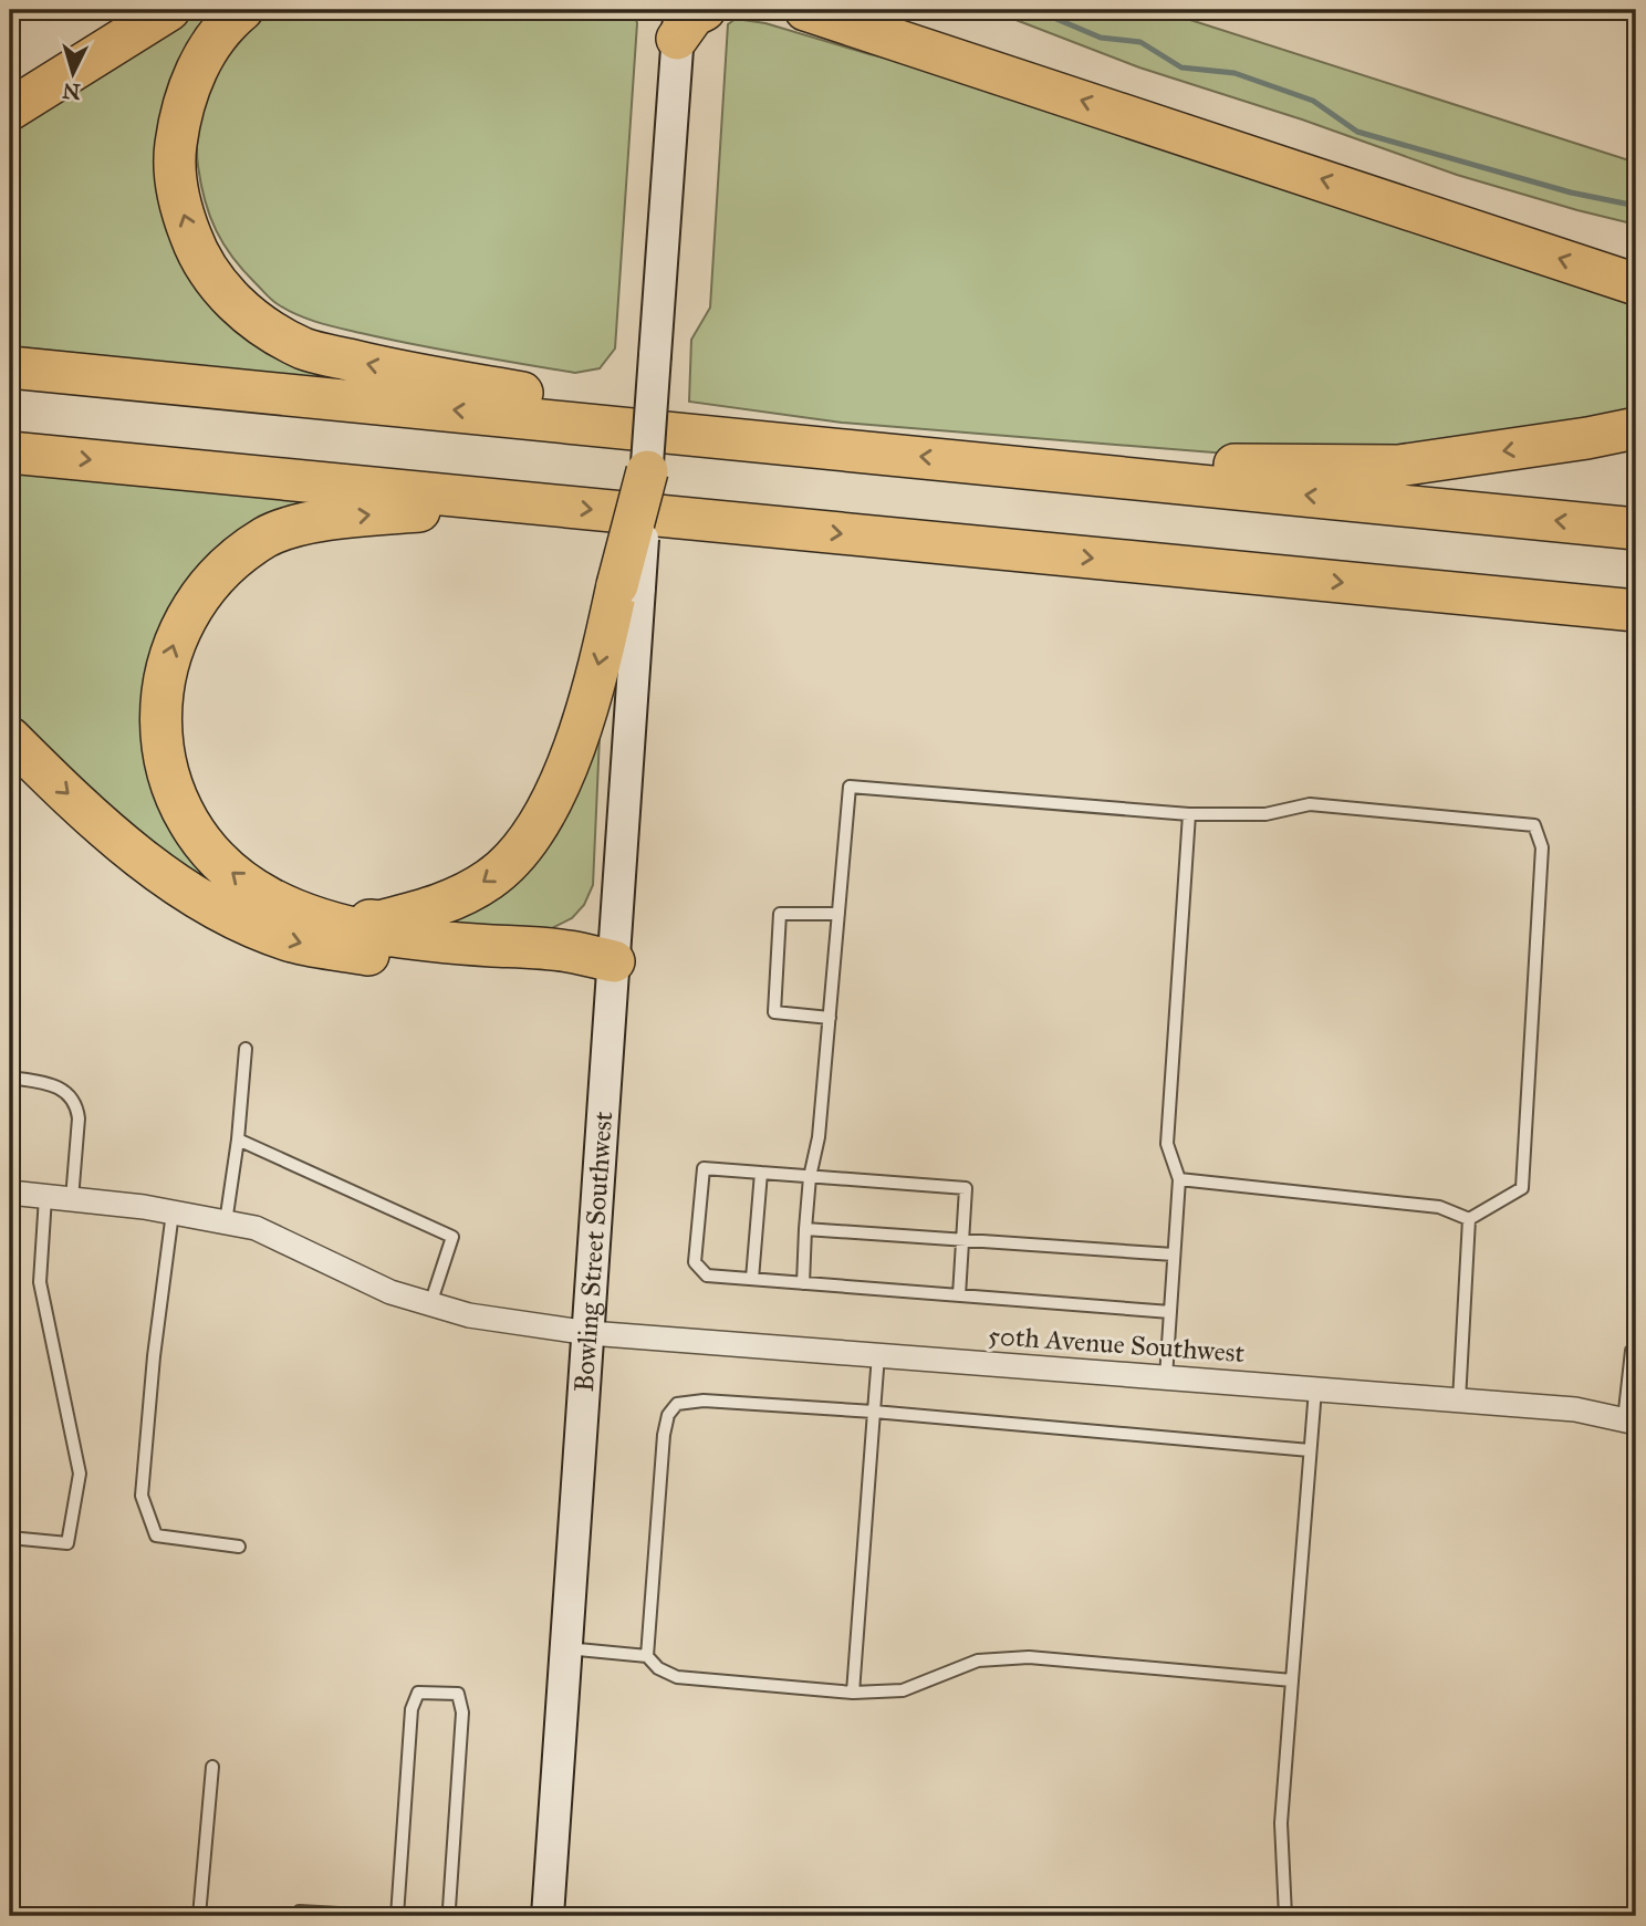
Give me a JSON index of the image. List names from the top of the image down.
{
  "streets": {
    "main road": ["Bowling Street Southwest"],
    "street": ["50th Avenue Southwest"]
  },
  "crossings": [
    ["Bowling Street Southwest", "50th Avenue Southwest"]
  ],
  "north": "bottom"
}
